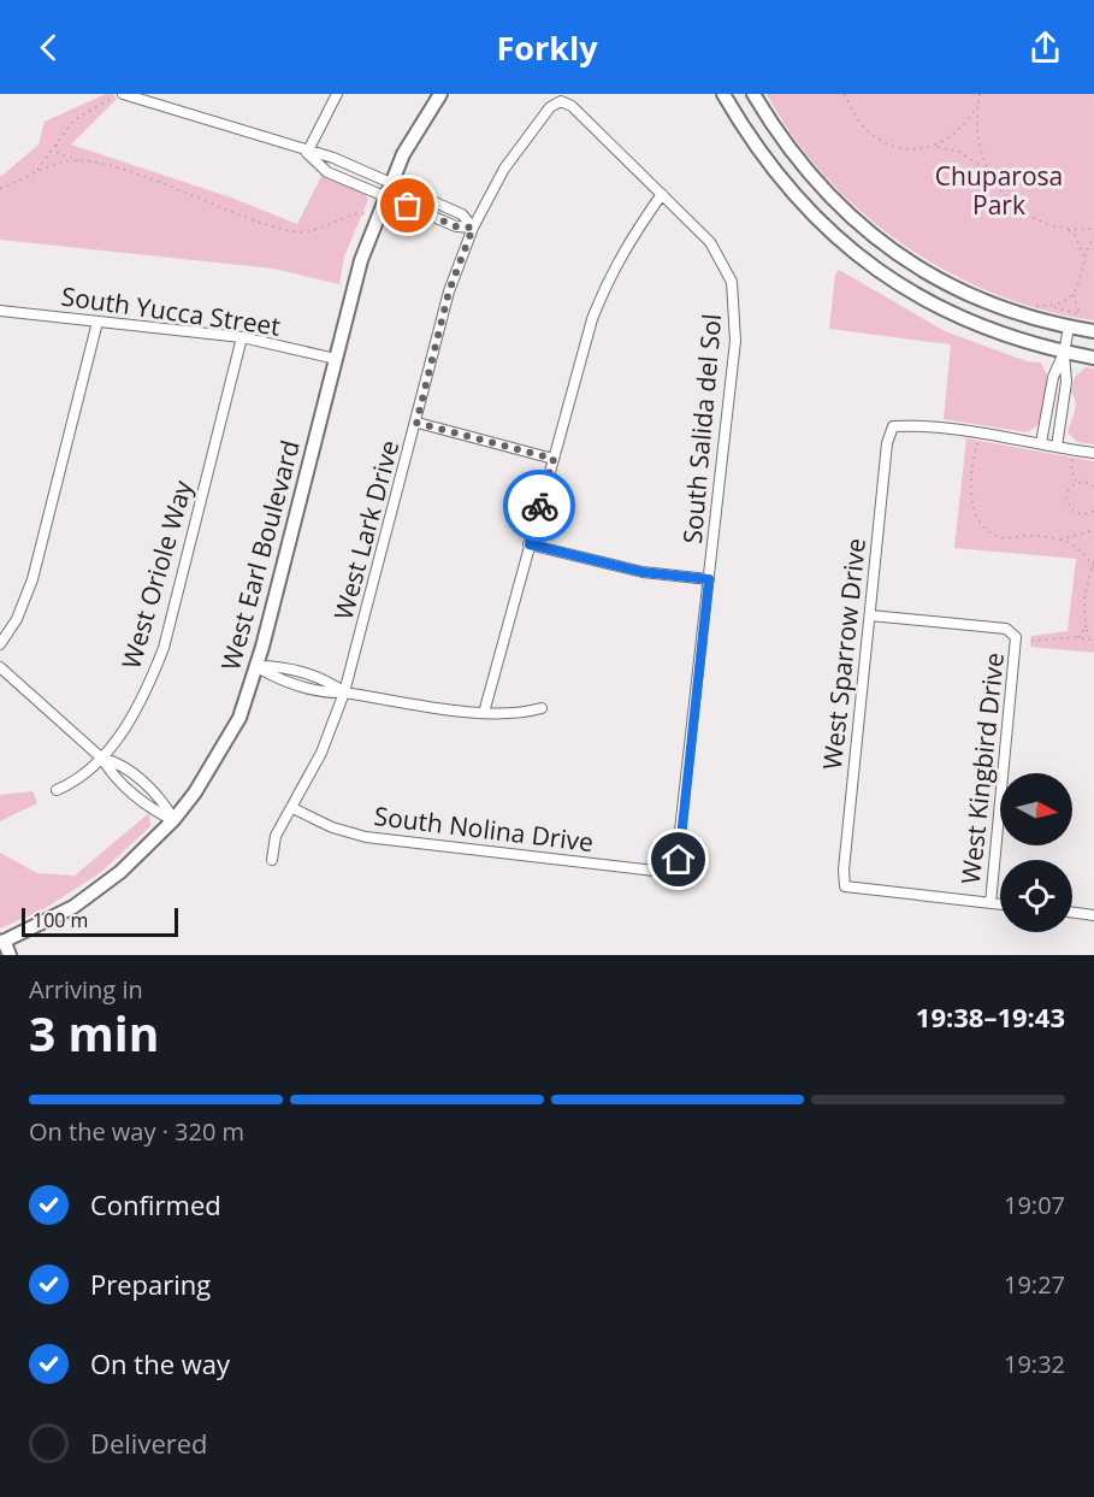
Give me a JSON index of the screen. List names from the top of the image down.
{
  "streets": {
    "street": [
      "South Yucca Street",
      "South Salida del Sol",
      "West Lark Drive",
      "West Earl Boulevard",
      "West Oriole Way",
      "West Sparrow Drive",
      "West Kingbird Drive",
      "South Nolina Drive"
    ]
  },
  "crossings": [
    ["South Yucca Street", "West Earl Boulevard"],
    ["South Yucca Street", "West Oriole Way"],
    ["South Salida del Sol", "West Lark Drive"],
    ["South Salida del Sol", "South Nolina Drive"],
    ["West Lark Drive", "South Nolina Drive"],
    ["West Sparrow Drive", "West Kingbird Drive"]
  ],
  "parks": ["Chuparosa Park"],
  "scale_bar": "100 m",
  "north": "right",
  "page": {
    "header": "Forkly",
    "scale": "100 m",
    "heading": ["3 min", "Arriving in", "19:38–19:43"],
    "bar": "On the way · 320 m",
    "list": [
      ["Confirmed", "19:07"],
      ["Preparing", "19:27"],
      ["On the way", "19:32"],
      "Delivered"
    ]
  }
}
